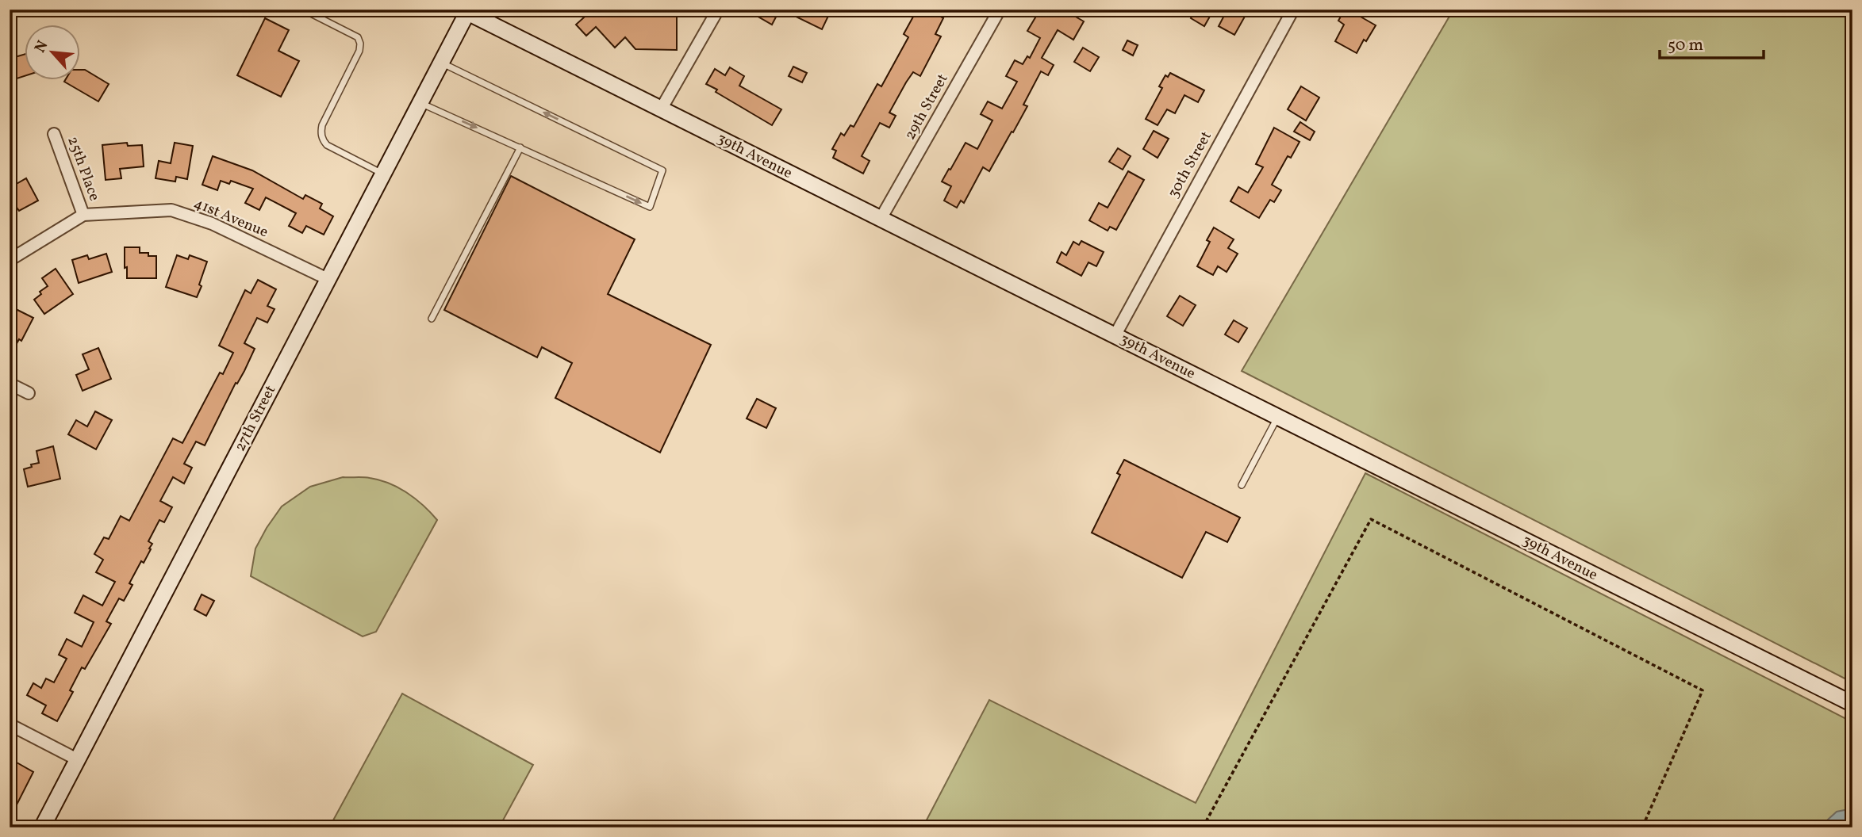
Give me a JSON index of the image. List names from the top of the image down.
{
  "streets": {
    "street": [
      "29th Street",
      "39th Avenue",
      "30th Street",
      "25th Place",
      "41st Avenue",
      "27th Street"
    ]
  },
  "crossings": [
    ["29th Street", "39th Avenue"],
    ["39th Avenue", "30th Street"],
    ["39th Avenue", "27th Street"],
    ["25th Place", "41st Avenue"],
    ["41st Avenue", "27th Street"]
  ],
  "scale_bar": "50 m",
  "north": "top left"
}
